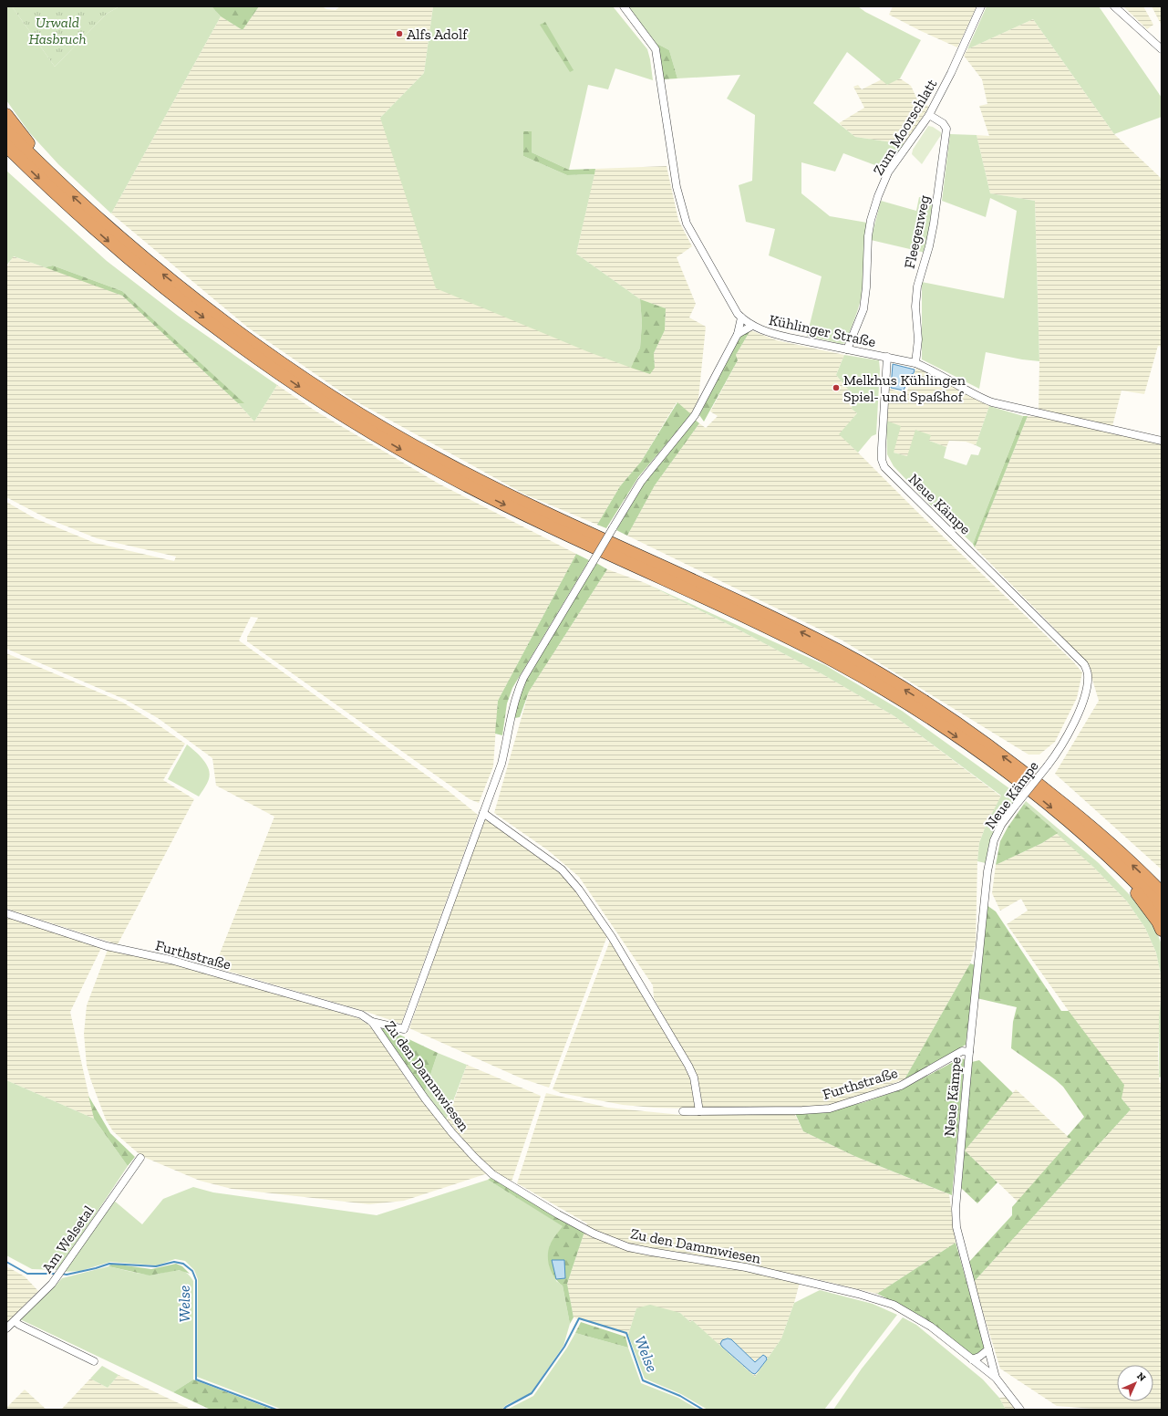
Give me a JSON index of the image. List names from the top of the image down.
{
  "streets": {
    "street": [
      "Zum Moorschlatt",
      "Fleegenweg",
      "Kühlinger Straße",
      "Neue Kämpe",
      "Furthstraße",
      "Zu den Dammwiesen",
      "Am Welsetal"
    ]
  },
  "crossings": [
    ["Zum Moorschlatt", "Fleegenweg"],
    ["Zum Moorschlatt", "Kühlinger Straße"],
    ["Fleegenweg", "Kühlinger Straße"],
    ["Kühlinger Straße", "Neue Kämpe"],
    ["Neue Kämpe", "Furthstraße"],
    ["Neue Kämpe", "Zu den Dammwiesen"],
    ["Furthstraße", "Zu den Dammwiesen"]
  ],
  "water": ["Welse"],
  "parks": ["Urwald Hasbruch"],
  "places": ["Alfs Adolf", "Melkhus Kühlingen Spiel- und Spaßhof"],
  "north": "top right"
}
